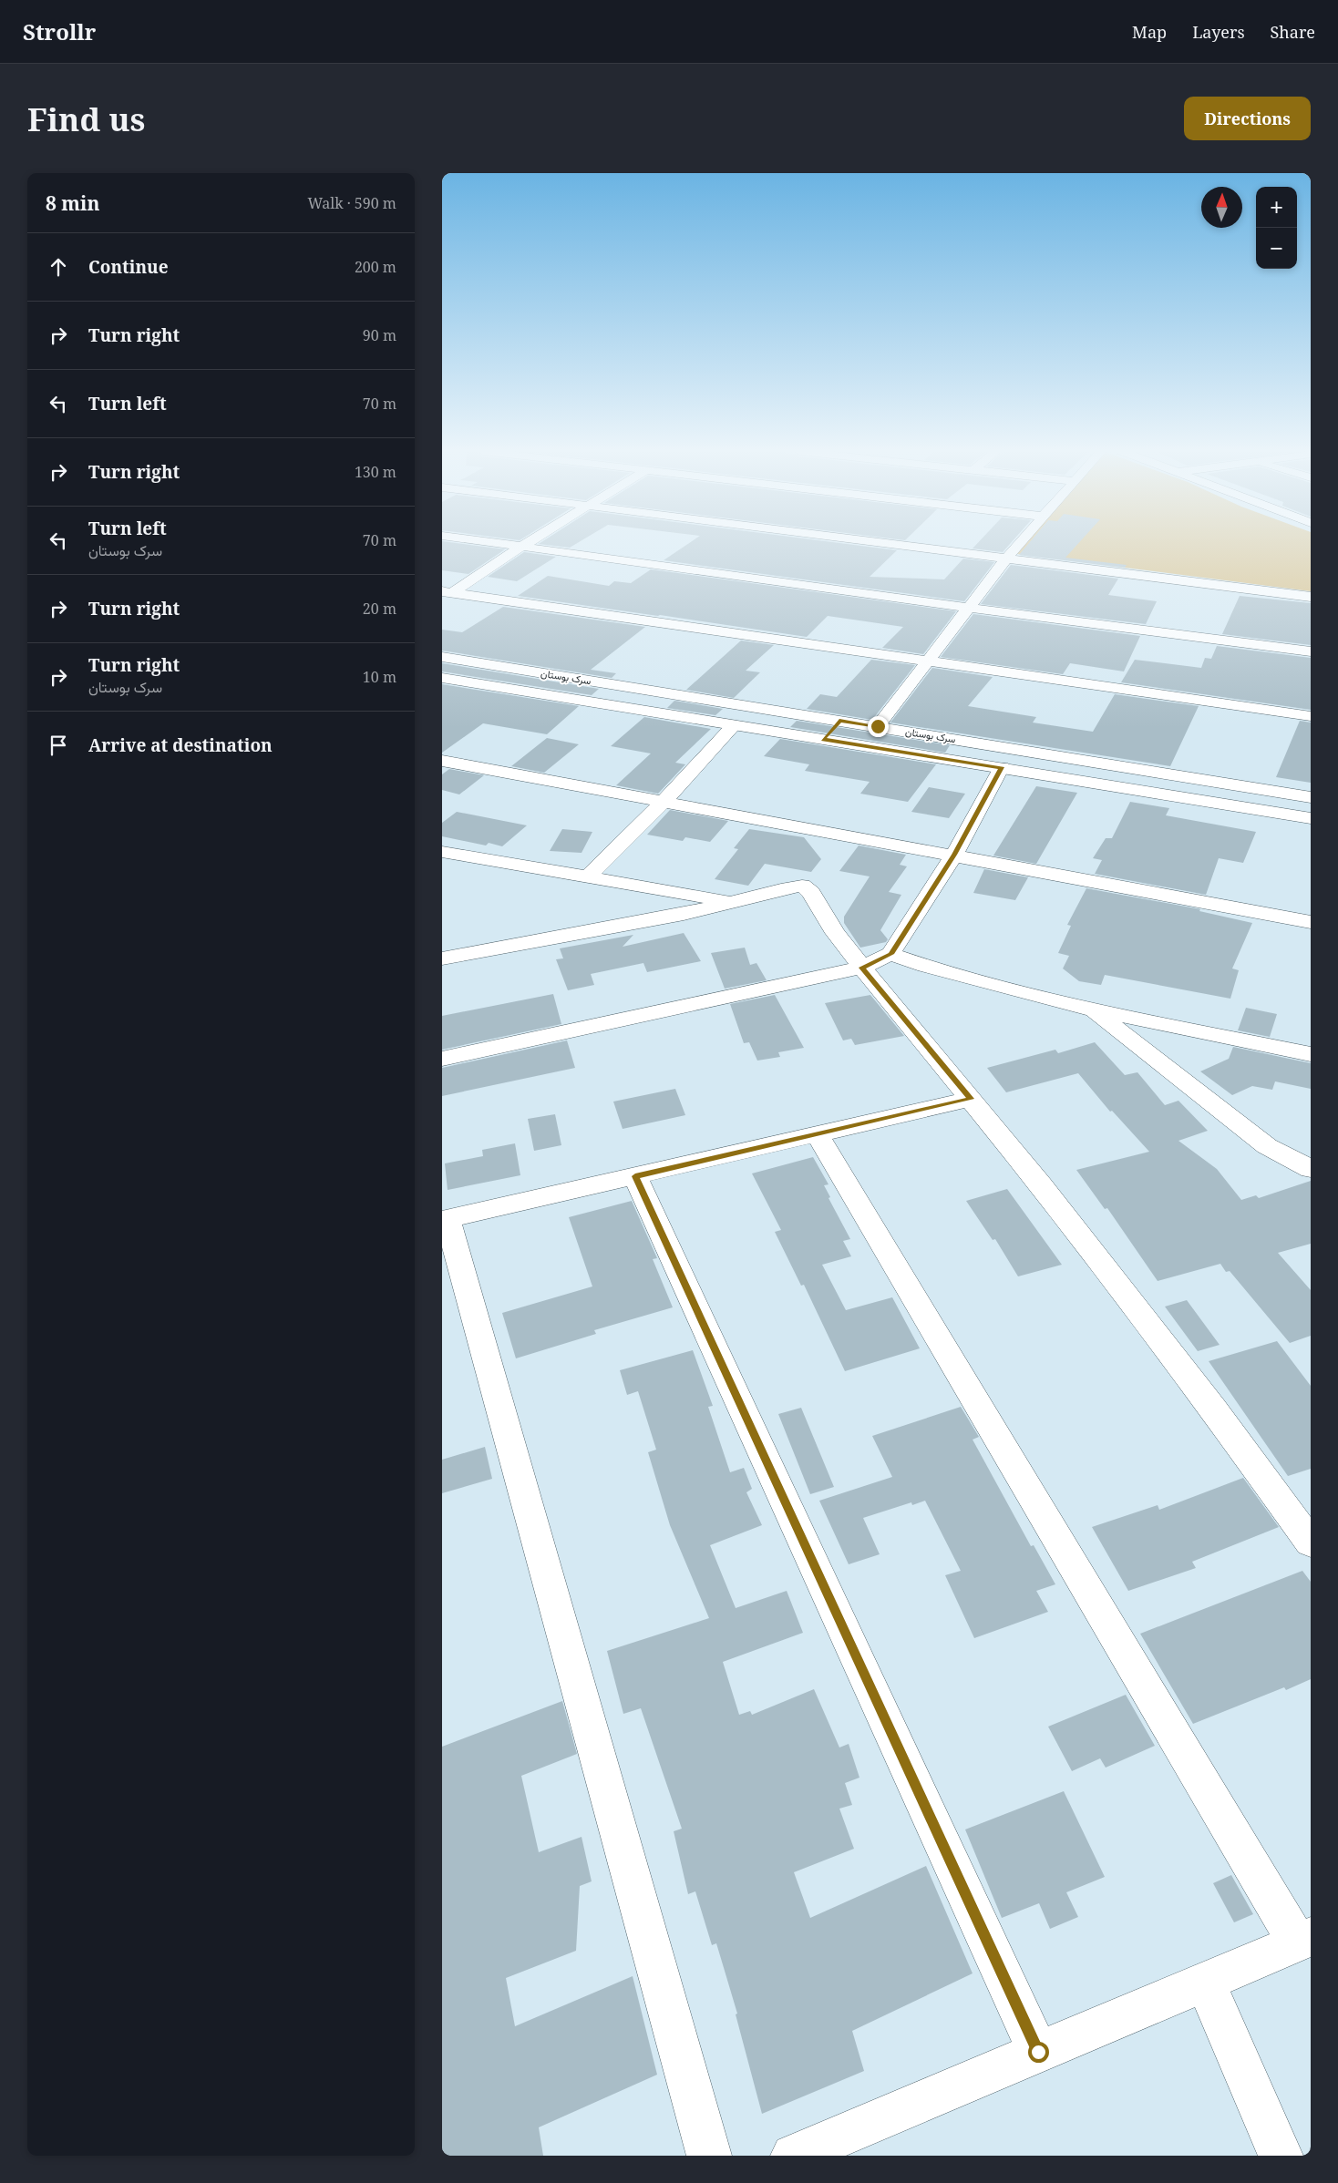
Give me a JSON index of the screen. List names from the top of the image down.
{
  "streets": {
    "street": ["سرک بوستان"]
  },
  "north": "top",
  "page": {
    "header": "Strollr",
    "nav": ["Map", "Layers", "Share"],
    "buttons": "Directions",
    "title": "Find us",
    "heading": ["8 min", "Walk · 590 m"],
    "map_buttons": ["+", "−"],
    "list": [
      ["Continue", "200 m"],
      ["Turn right", "90 m"],
      ["Turn left", "70 m"],
      ["Turn right", "130 m"],
      ["Turn left", "سرک بوستان", "70 m"],
      ["Turn right", "20 m"],
      ["Turn right", "سرک بوستان", "10 m"],
      "Arrive at destination"
    ]
  }
}
